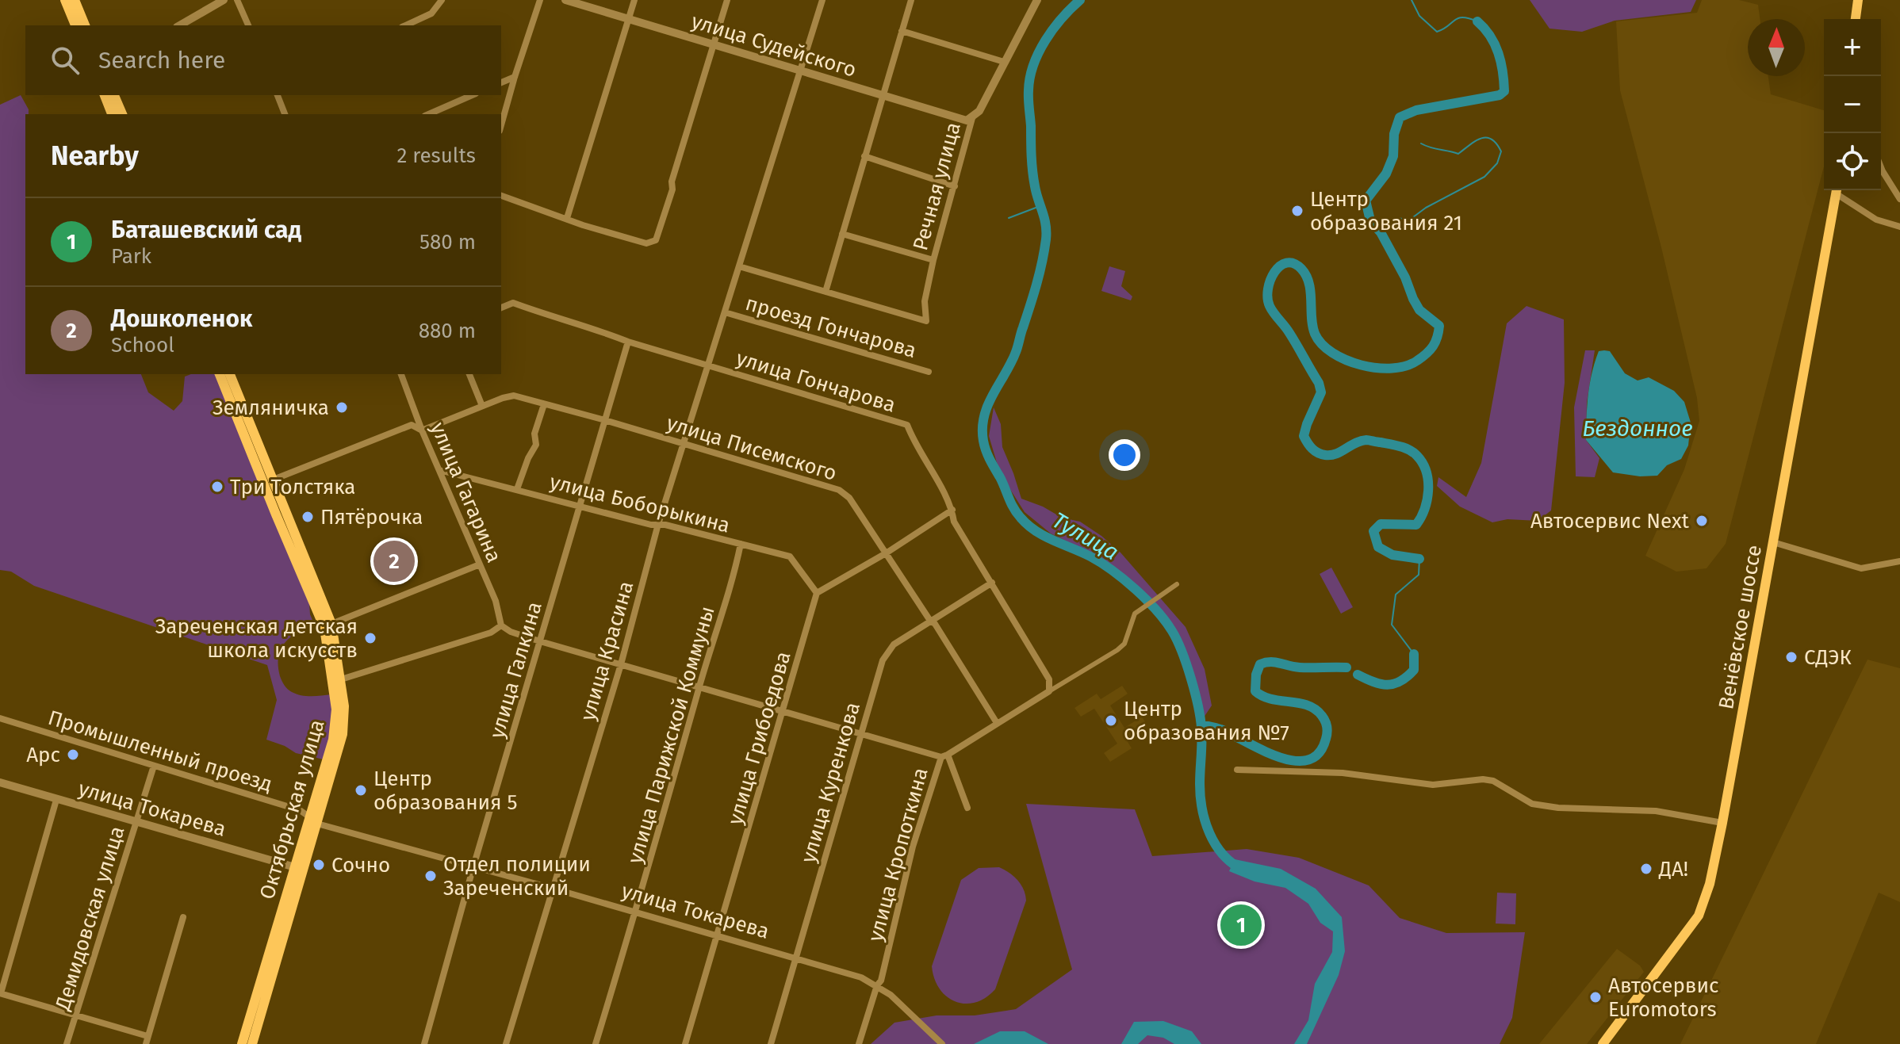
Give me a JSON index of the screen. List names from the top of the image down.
{
  "streets": {
    "main road": ["Венёвское шоссе", "Октябрьская улица"],
    "street": [
      "улица Судейского",
      "Речная улица",
      "проезд Гончарова",
      "улица Гончарова",
      "улица Писемского",
      "улица Гагарина",
      "улица Боборыкина",
      "улица Красина",
      "улица Галкина",
      "улица Парижской Коммуны",
      "улица Грибоедова",
      "Промышленный проезд",
      "улица Куренкова",
      "улица Токарева",
      "улица Кропоткина",
      "Демидовская улица"
    ]
  },
  "crossings": [
    ["улица Судейского", "Речная улица"],
    ["улица Судейского", "улица Красина"],
    ["проезд Гончарова", "улица Красина"],
    ["улица Гончарова", "улица Красина"],
    ["улица Гончарова", "улица Галкина"],
    ["улица Гончарова", "улица Куренкова"],
    ["улица Гончарова", "улица Кропоткина"],
    ["улица Писемского", "улица Гагарина"],
    ["улица Писемского", "улица Красина"],
    ["улица Писемского", "улица Галкина"],
    ["улица Писемского", "улица Куренкова"],
    ["улица Писемского", "Октябрьская улица"],
    ["улица Писемского", "улица Кропоткина"],
    ["улица Гагарина", "улица Боборыкина"],
    ["улица Боборыкина", "улица Красина"],
    ["улица Боборыкина", "улица Галкина"],
    ["улица Боборыкина", "улица Парижской Коммуны"],
    ["улица Боборыкина", "улица Грибоедова"],
    ["улица Красина", "улица Токарева"],
    ["улица Галкина", "улица Токарева"],
    ["улица Парижской Коммуны", "улица Токарева"],
    ["улица Грибоедова", "улица Токарева"],
    ["Промышленный проезд", "улица Токарева"],
    ["Промышленный проезд", "Октябрьская улица"],
    ["Промышленный проезд", "Демидовская улица"],
    ["улица Куренкова", "улица Токарева"],
    ["улица Токарева", "Октябрьская улица"],
    ["улица Токарева", "улица Кропоткина"],
    ["улица Токарева", "Демидовская улица"]
  ],
  "water": ["Бездонное", "Тулица"],
  "places": [
    "Центр образования 21",
    "Земляничка",
    "Три Толстяка",
    "Пятёрочка",
    "Автосервис Next",
    "Зареченская детская школа искусств",
    "СДЭК",
    "Центр образования №7",
    "Арс",
    "Центр образования 5",
    "Сочно",
    "ДА!",
    "Отдел полиции Зареченский",
    "Автосервис Euromotors"
  ],
  "north": "top",
  "page": {
    "map_buttons": ["+", "−"],
    "search": "Search here",
    "heading": ["Nearby", "2 results"],
    "list": [
      {
        "mark": "1",
        "name": "Баташевский сад",
        "note": "Park",
        "value": "580 m"
      },
      {
        "mark": "2",
        "name": "Дошколенок",
        "note": "School",
        "value": "880 m"
      }
    ],
    "pins": ["2", "1"]
  }
}
